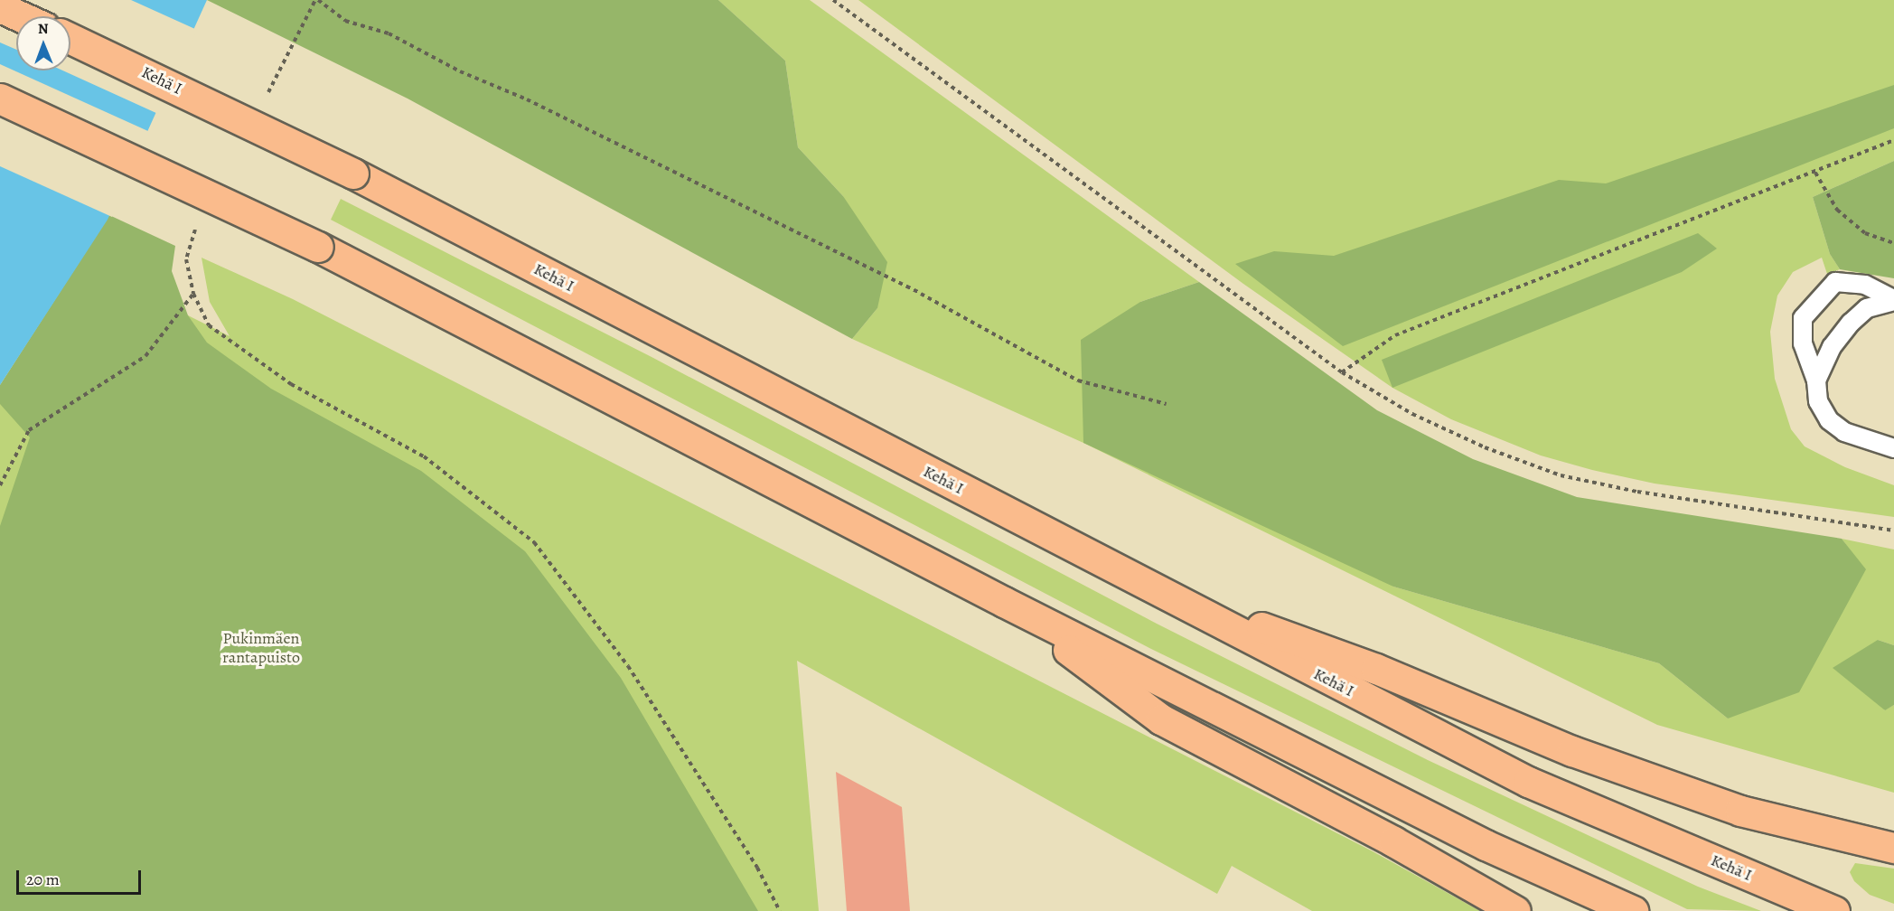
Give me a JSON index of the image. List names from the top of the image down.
{
  "streets": {
    "highway": ["Kehä I"]
  },
  "parks": ["Pukinmäen rantapuisto"],
  "scale_bar": "20 m",
  "north": "top"
}
